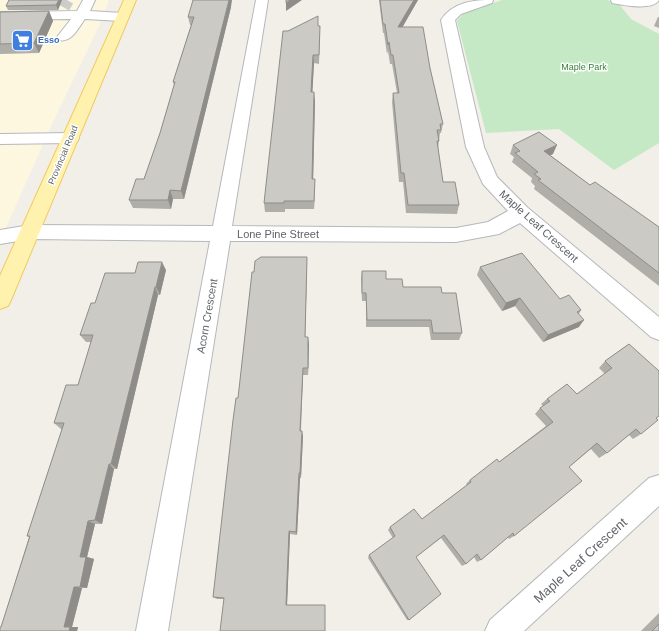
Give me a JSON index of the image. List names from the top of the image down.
{
  "streets": {
    "main road": ["Provincial Road"],
    "street": ["Maple Leaf Crescent", "Lone Pine Street", "Acorn Crescent"]
  },
  "crossings": [
    ["Provincial Road", "Lone Pine Street"],
    ["Maple Leaf Crescent", "Lone Pine Street"],
    ["Lone Pine Street", "Acorn Crescent"]
  ],
  "parks": ["Maple Park"],
  "places": {
    "supermarket": ["Esso"]
  }
}
